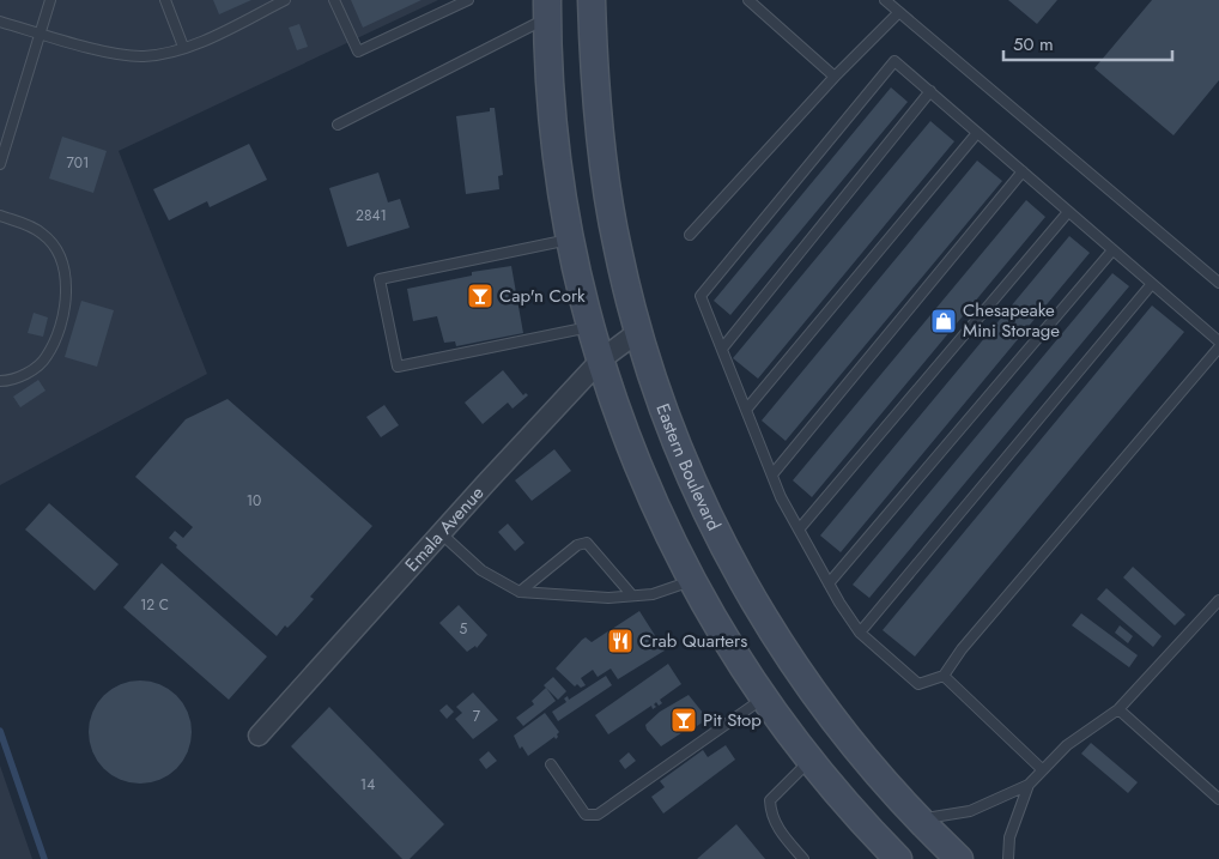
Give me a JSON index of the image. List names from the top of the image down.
{
  "streets": {
    "main road": ["Eastern Boulevard"],
    "street": ["Emala Avenue"]
  },
  "crossings": [
    ["Eastern Boulevard", "Emala Avenue"]
  ],
  "places": {
    "bar": ["Cap'n Cork", "Pit Stop"],
    "shop": ["Chesapeake Mini Storage"],
    "restaurant": ["Crab Quarters"]
  },
  "house_numbers": [
    "701",
    "2841",
    "10",
    "12 C",
    "5",
    "7",
    "14"
  ],
  "scale_bar": "50 m"
}
